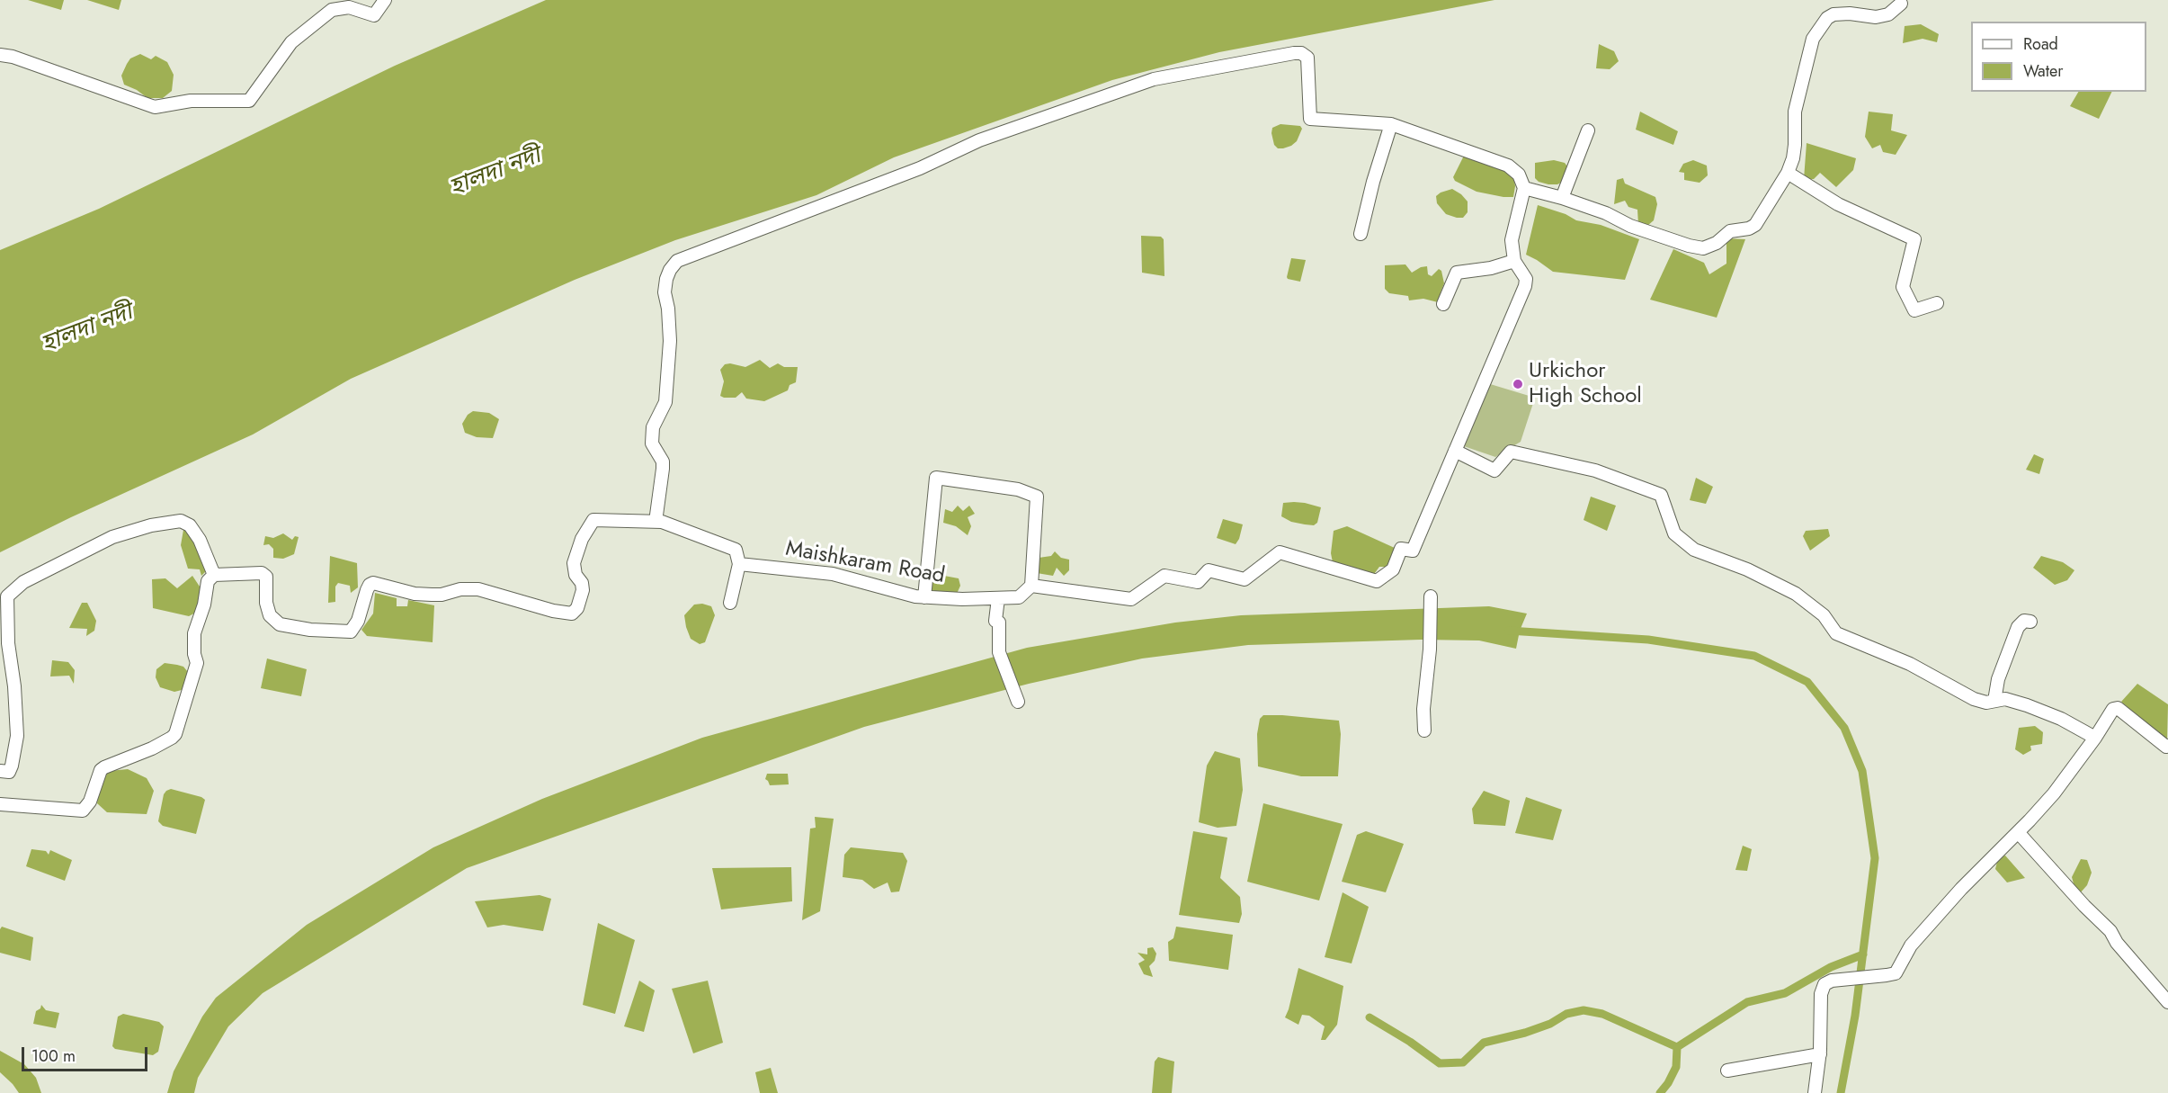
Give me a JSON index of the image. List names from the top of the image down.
{
  "streets": {
    "street": ["Maishkaram Road"]
  },
  "water": ["হালদা নদী"],
  "places": ["Urkichor High School"],
  "legend": ["Road", "Water"],
  "scale_bar": "100 m"
}
